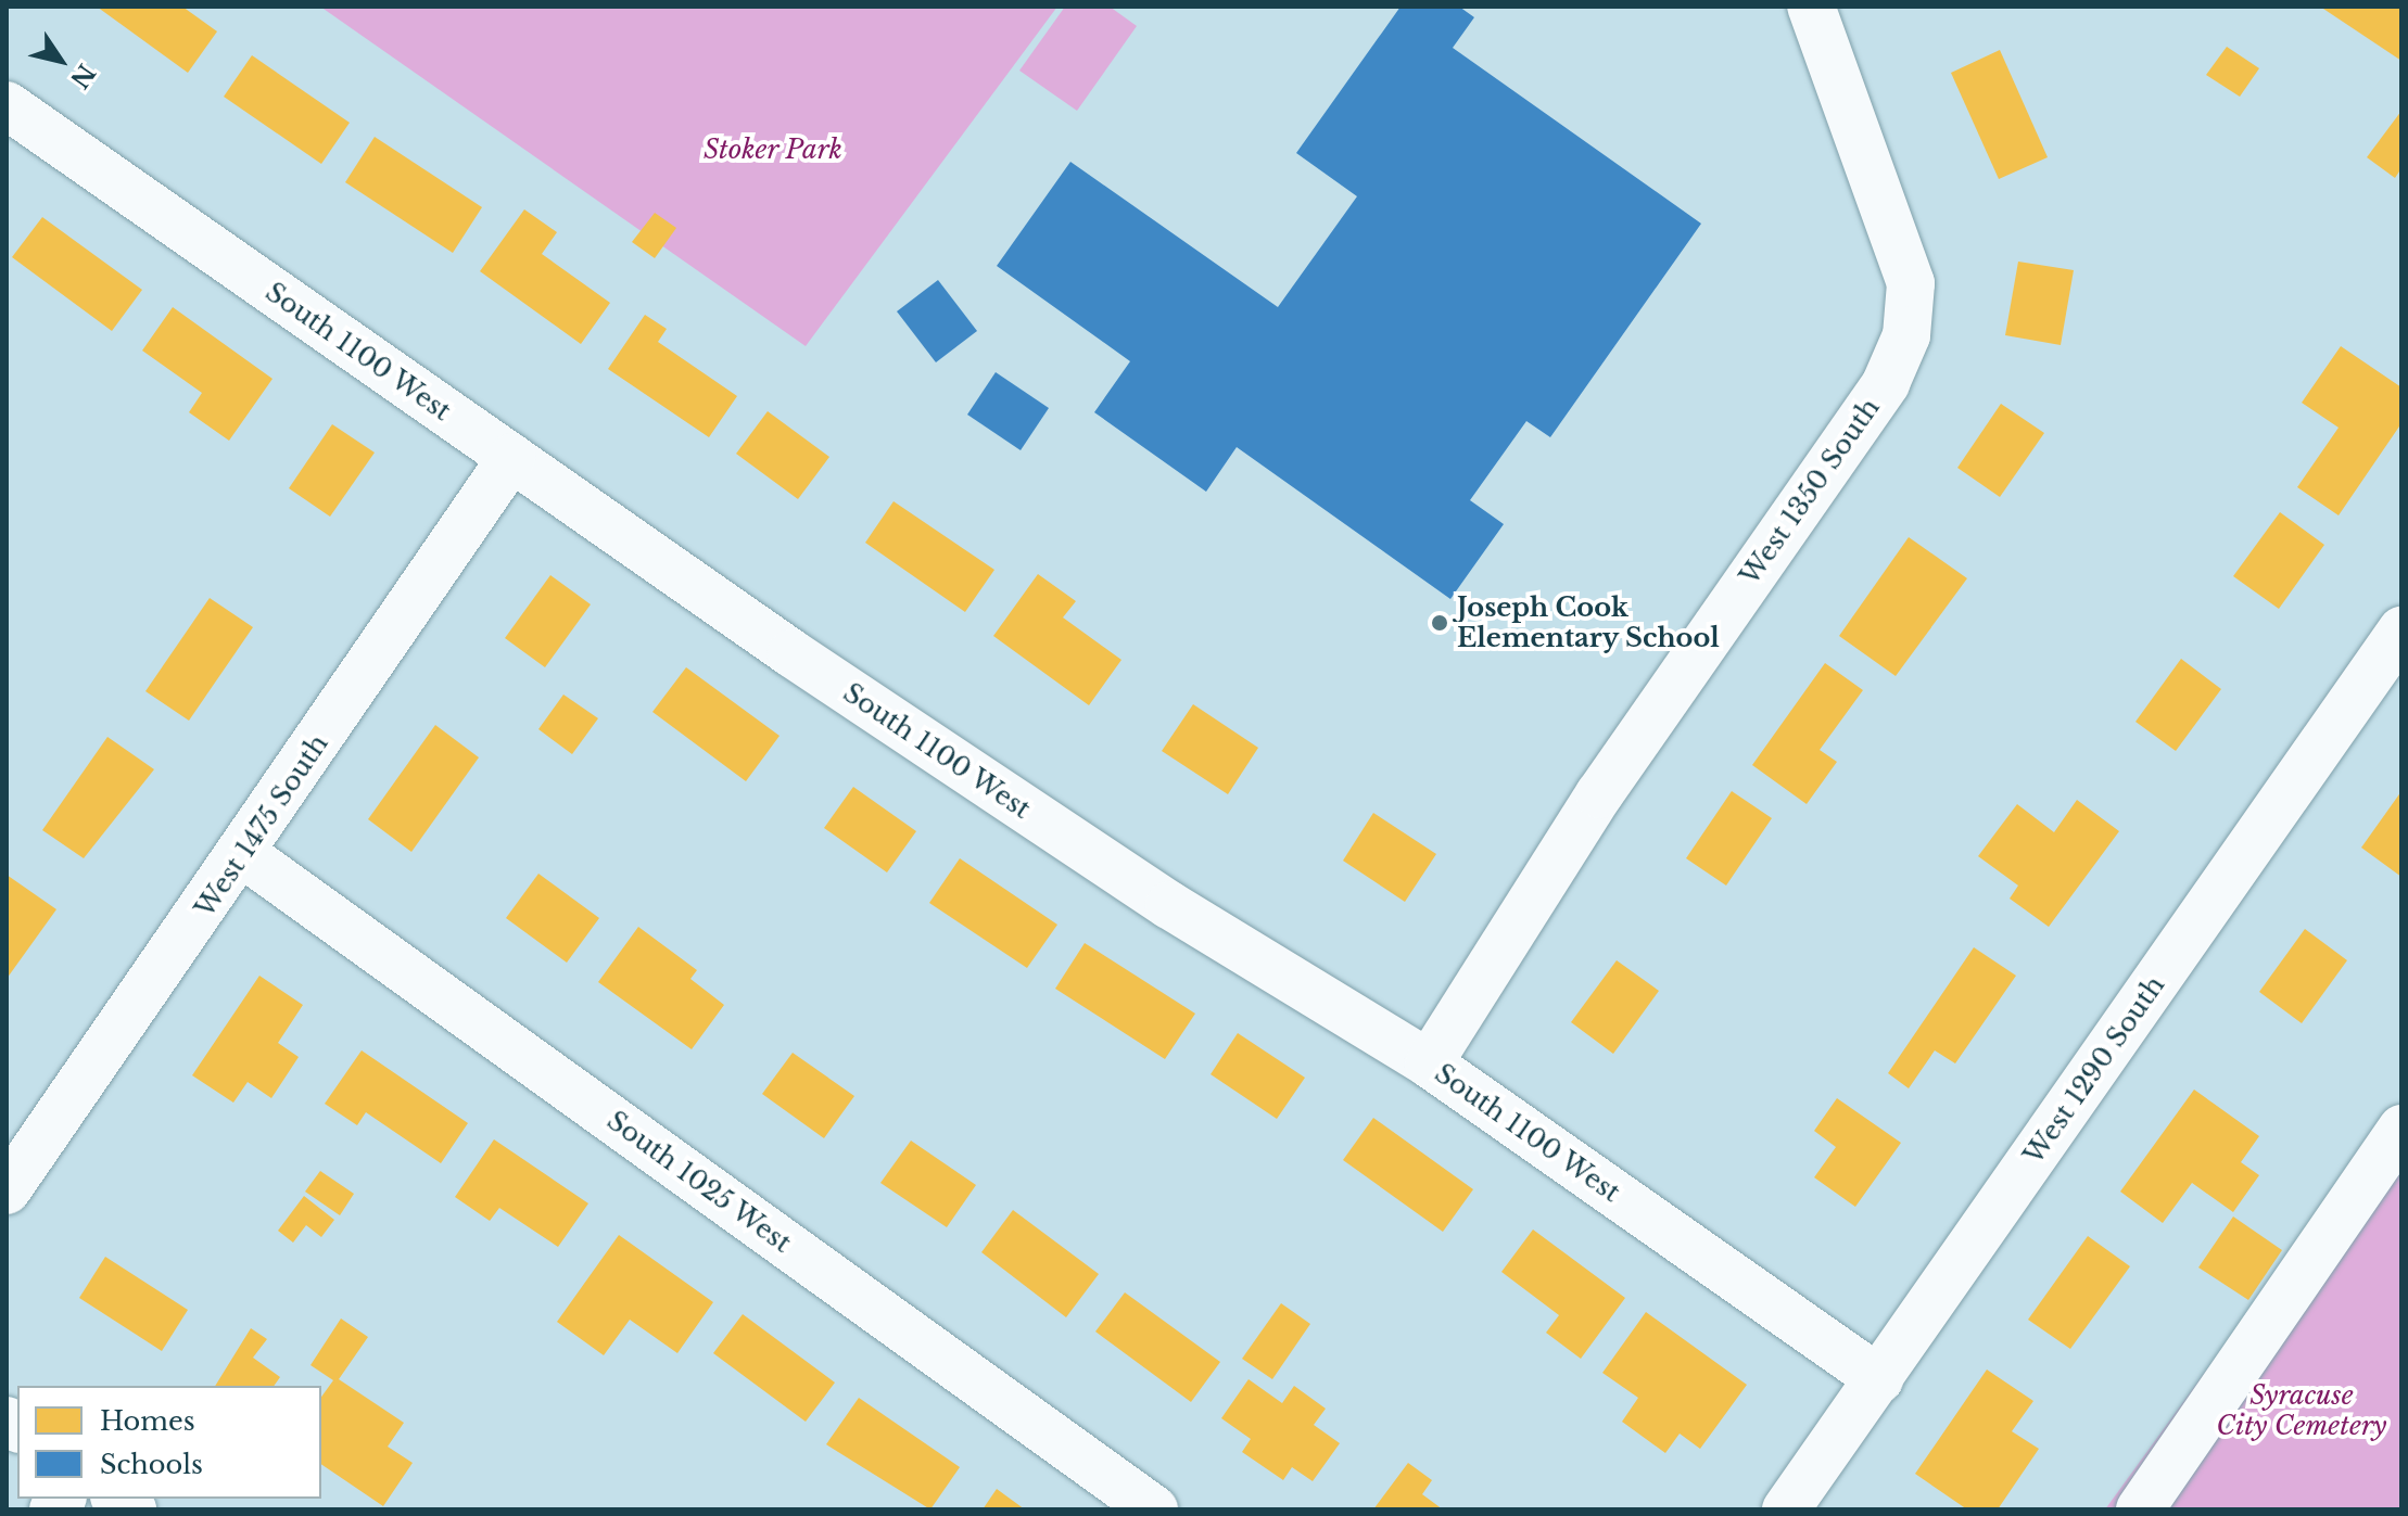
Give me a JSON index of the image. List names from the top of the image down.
{
  "streets": {
    "street": [
      "South 1100 West",
      "West 1350 South",
      "West 1475 South",
      "West 1290 South",
      "South 1025 West"
    ]
  },
  "crossings": [
    ["South 1100 West", "West 1350 South"],
    ["South 1100 West", "West 1475 South"],
    ["South 1100 West", "West 1290 South"],
    ["West 1475 South", "South 1025 West"]
  ],
  "parks": ["Stoker Park", "Syracuse City Cemetery"],
  "places": ["Joseph Cook Elementary School"],
  "legend": ["Homes", "Schools"],
  "north": "bottom right"
}
